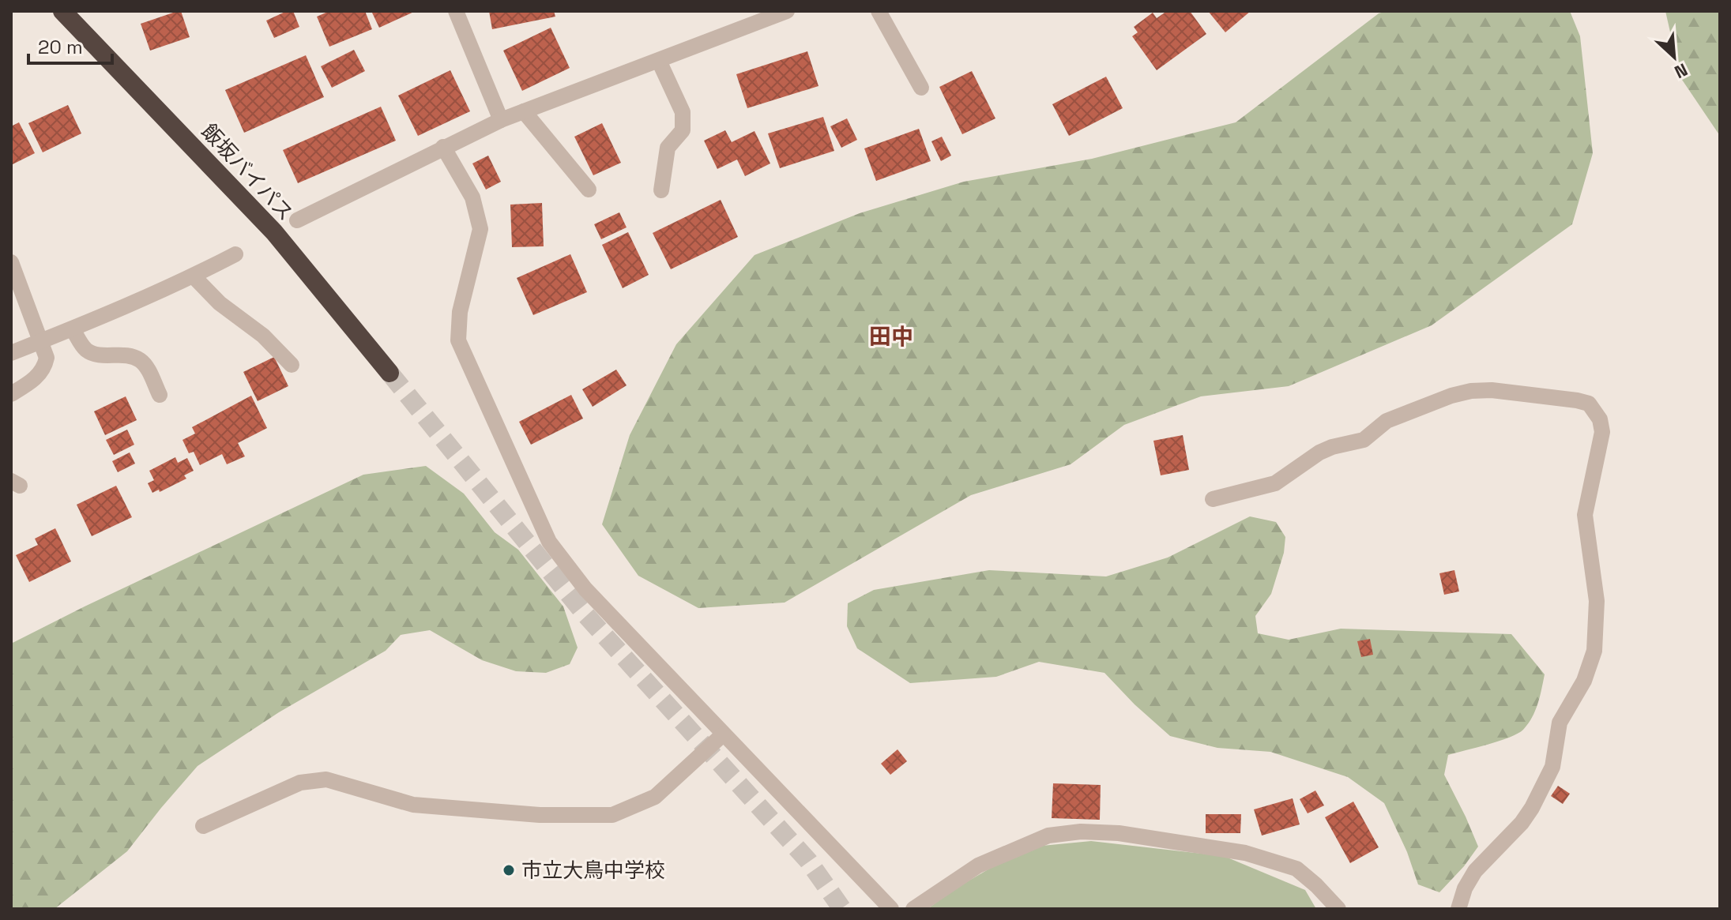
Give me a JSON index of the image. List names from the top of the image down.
{
  "streets": {
    "highway": ["飯坂バイパス"]
  },
  "districts": ["田中"],
  "places": ["市立大鳥中学校"],
  "scale_bar": "20 m",
  "north": "bottom right"
}
